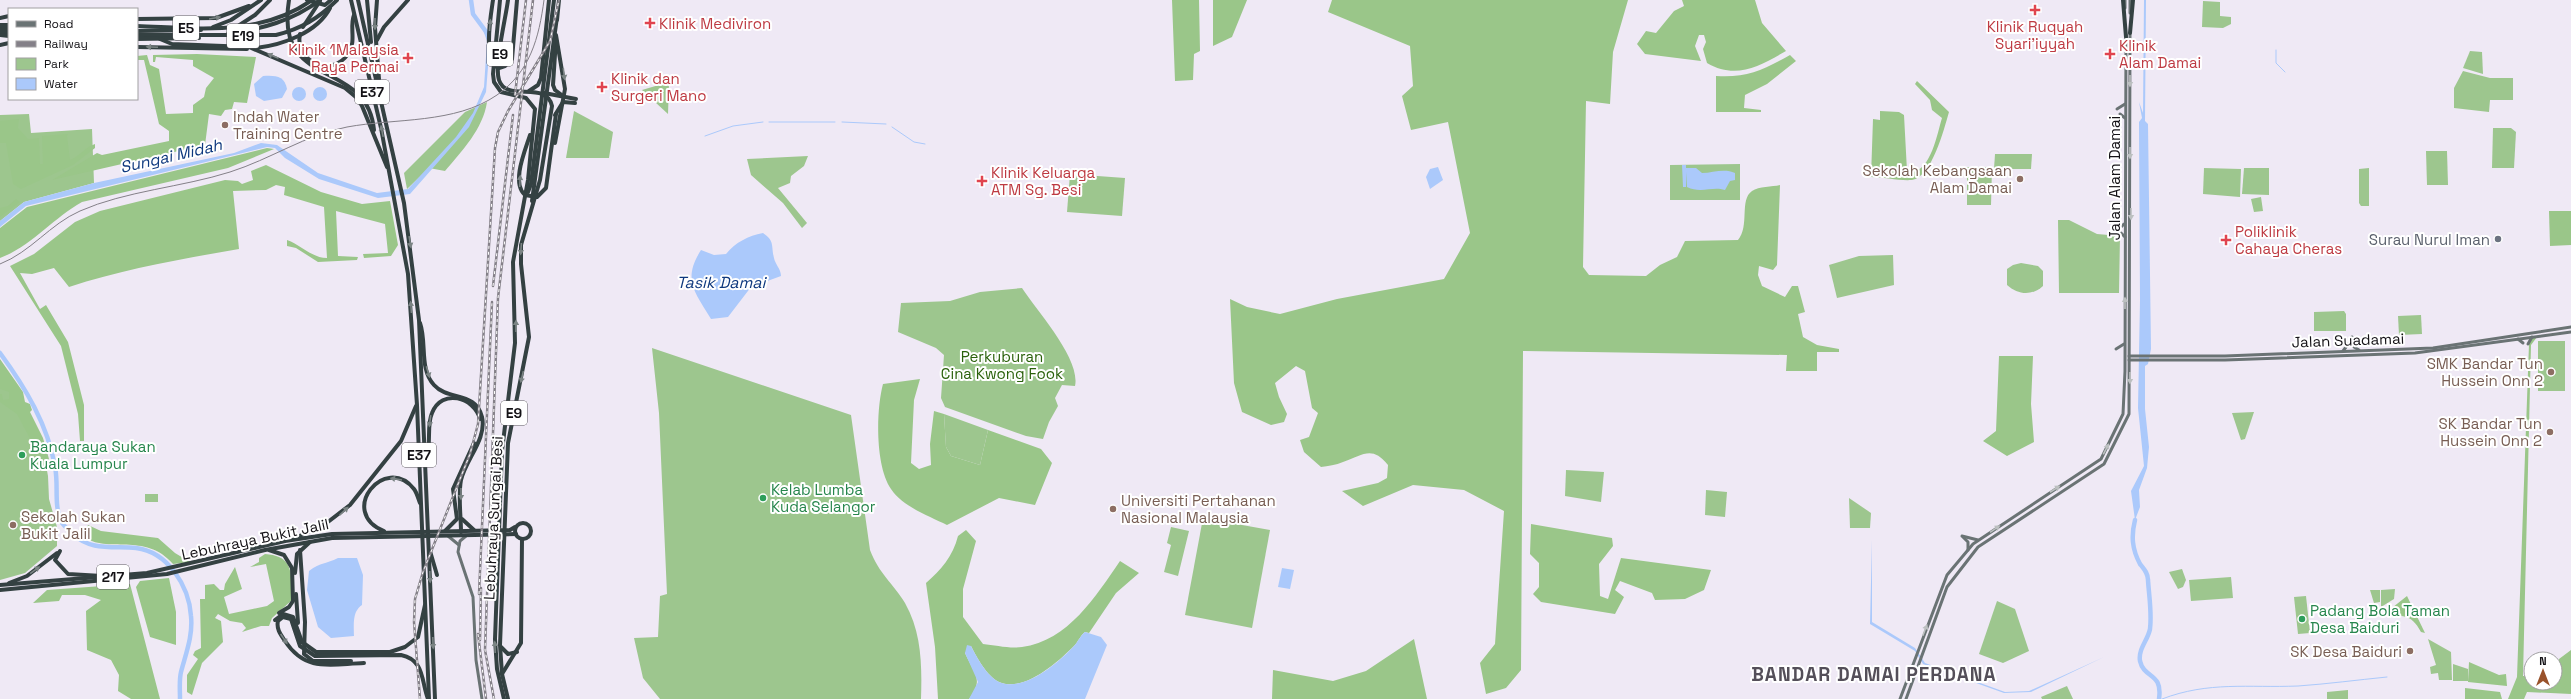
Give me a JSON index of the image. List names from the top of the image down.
{
  "streets": {
    "highway": [
      "E5",
      "E19",
      "E9",
      "E37",
      "Lebuhraya Sungai Besi",
      "Lebuhraya Bukit Jalil",
      "217"
    ],
    "main road": ["Jalan Alam Damai", "Jalan Suadamai"]
  },
  "crossings": [
    ["E9", "Lebuhraya Sungai Besi"],
    ["Jalan Alam Damai", "Jalan Suadamai"],
    ["Lebuhraya Bukit Jalil", "217"]
  ],
  "districts": ["BANDAR DAMAI PERDANA"],
  "water": ["Sungai Midah", "Tasik Damai"],
  "parks": ["Perkuburan Cina Kwong Fook"],
  "places": {
    "health": [
      "Klinik Ruqyah Syari'iyyah",
      "Klinik Mediviron",
      "Klinik Alam Damai",
      "Klinik 1Malaysia Raya Permai",
      "Klinik dan Surgeri Mano",
      "Klinik Keluarga ATM Sg. Besi",
      "Poliklinik Cahaya Cheras"
    ],
    "other": [
      "Indah Water Training Centre",
      "Sekolah Kebangsaan Alam Damai",
      "Surau Nurul Iman",
      "SMK Bandar Tun Hussein Onn 2",
      "SK Bandar Tun Hussein Onn 2",
      "Bandaraya Sukan Kuala Lumpur",
      "Kelab Lumba Kuda Selangor",
      "Universiti Pertahanan Nasional Malaysia",
      "Sekolah Sukan Bukit Jalil",
      "Padang Bola Taman Desa Baiduri",
      "SK Desa Baiduri"
    ]
  },
  "legend": [
    "Road",
    "Railway",
    "Park",
    "Water"
  ],
  "north": "top"
}
